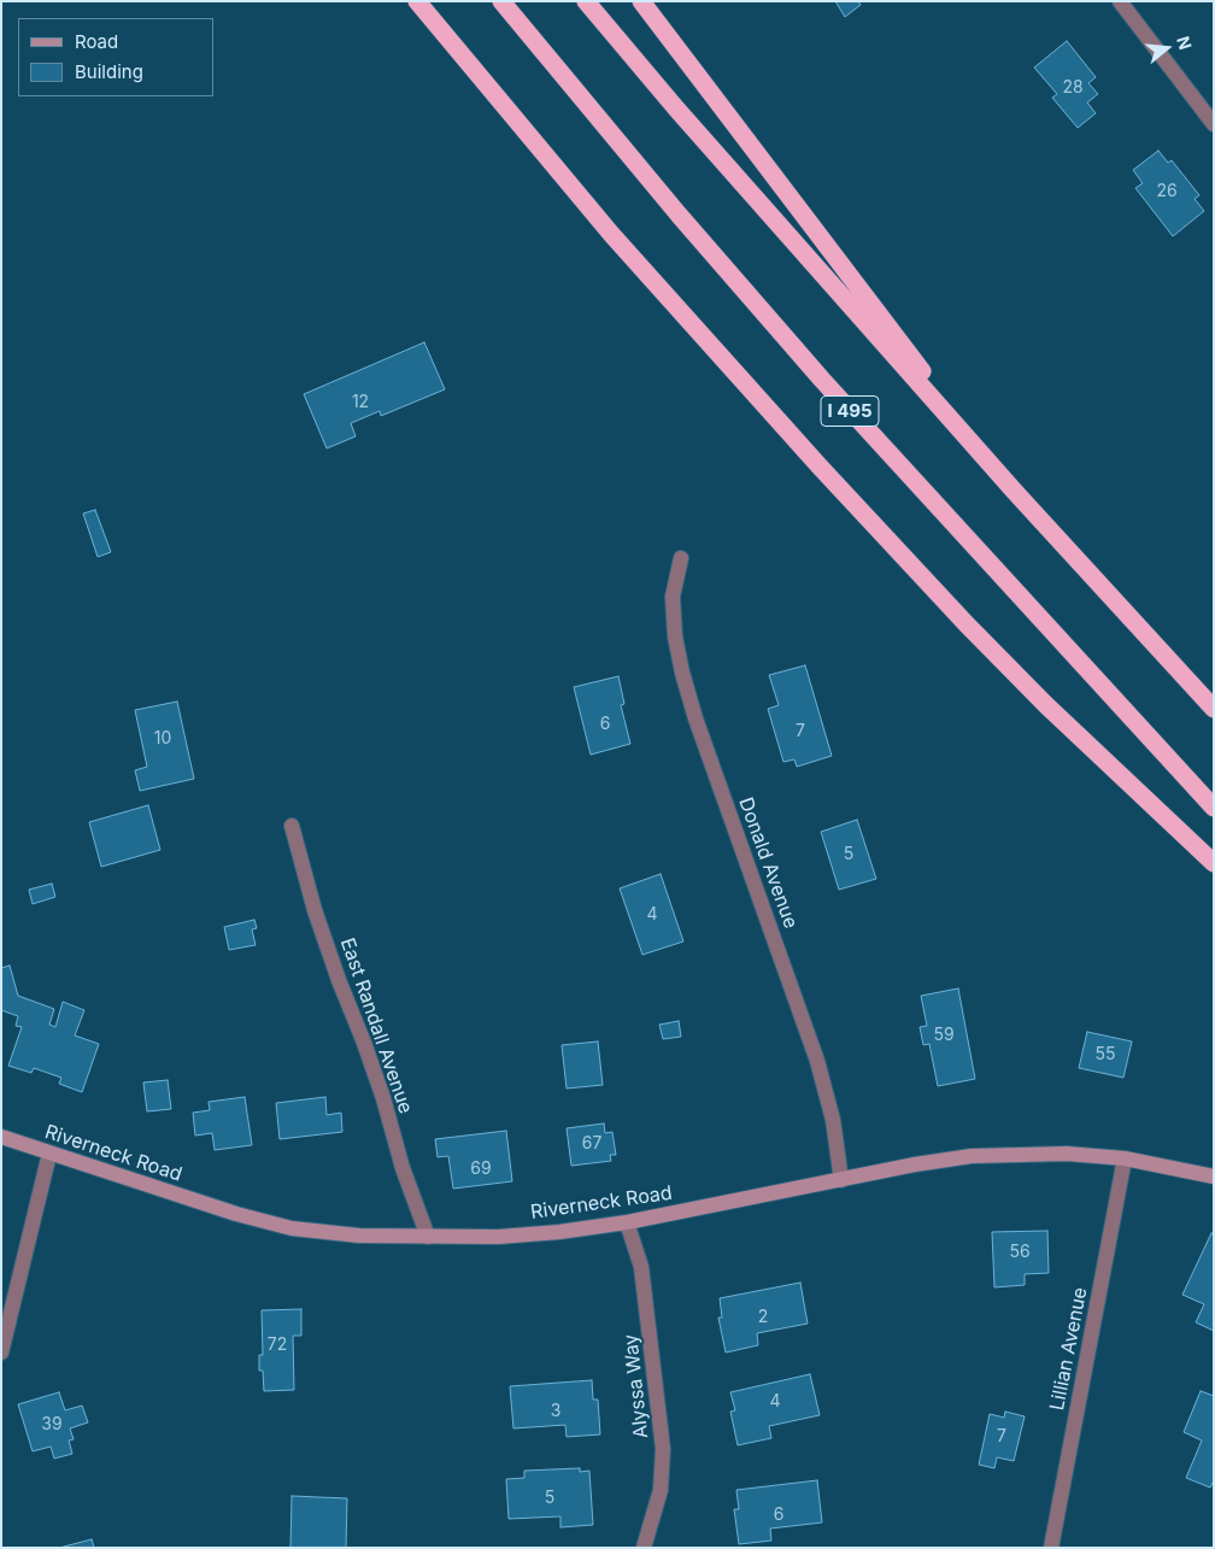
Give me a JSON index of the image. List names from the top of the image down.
{
  "streets": {
    "highway": ["I 495"],
    "main road": ["Riverneck Road"],
    "street": [
      "Donald Avenue",
      "East Randall Avenue",
      "Lillian Avenue",
      "Alyssa Way"
    ]
  },
  "crossings": [
    ["Donald Avenue", "Riverneck Road"],
    ["East Randall Avenue", "Riverneck Road"],
    ["Riverneck Road", "Lillian Avenue"],
    ["Riverneck Road", "Alyssa Way"]
  ],
  "house_numbers": [
    "28",
    "26",
    "12",
    "6",
    "7",
    "10",
    "5",
    "4",
    "59",
    "55",
    "67",
    "69",
    "56",
    "2",
    "72",
    "4",
    "3",
    "39",
    "7",
    "5",
    "6"
  ],
  "legend": ["Road", "Building"],
  "north": "right"
}
